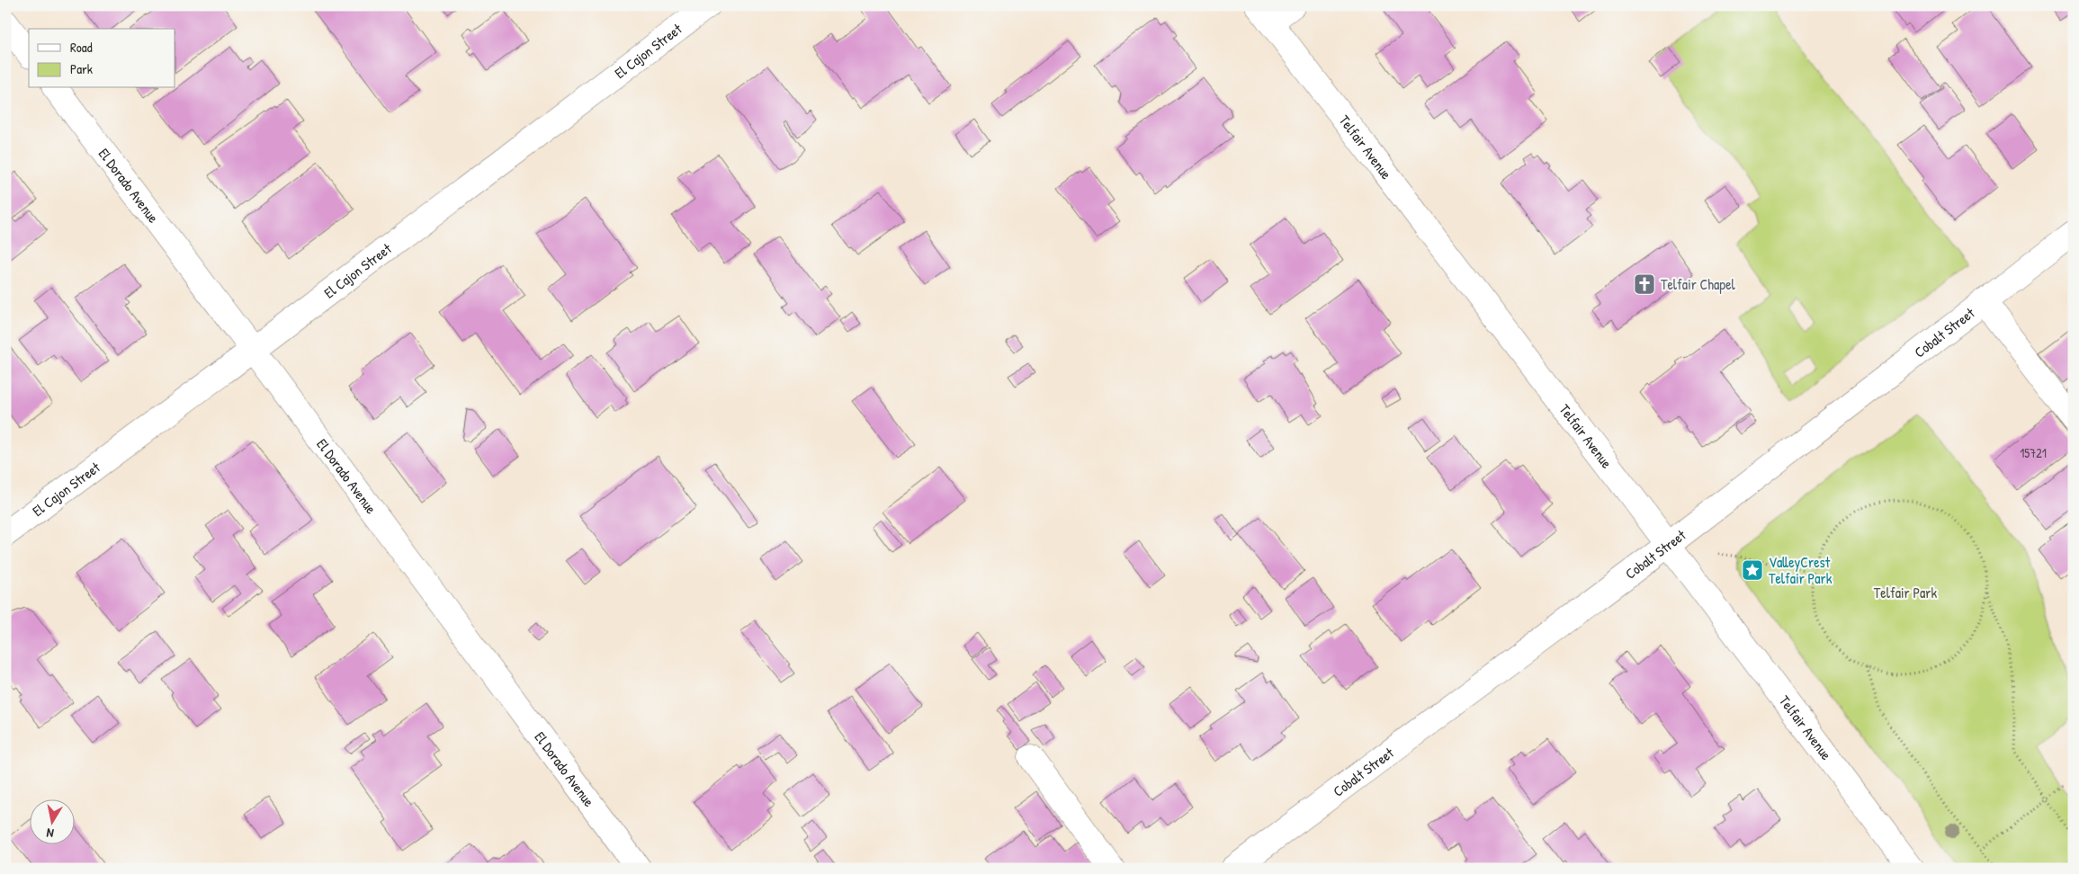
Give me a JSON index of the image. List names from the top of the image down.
{
  "streets": {
    "street": [
      "El Cajon Street",
      "Telfair Avenue",
      "El Dorado Avenue",
      "Cobalt Street"
    ]
  },
  "crossings": [
    ["El Cajon Street", "El Dorado Avenue"],
    ["Telfair Avenue", "Cobalt Street"]
  ],
  "parks": ["Telfair Park"],
  "places": {
    "church": ["Telfair Chapel"],
    "place": ["ValleyCrest Telfair Park"]
  },
  "house_numbers": ["15721"],
  "legend": ["Road", "Park"],
  "north": "bottom"
}
